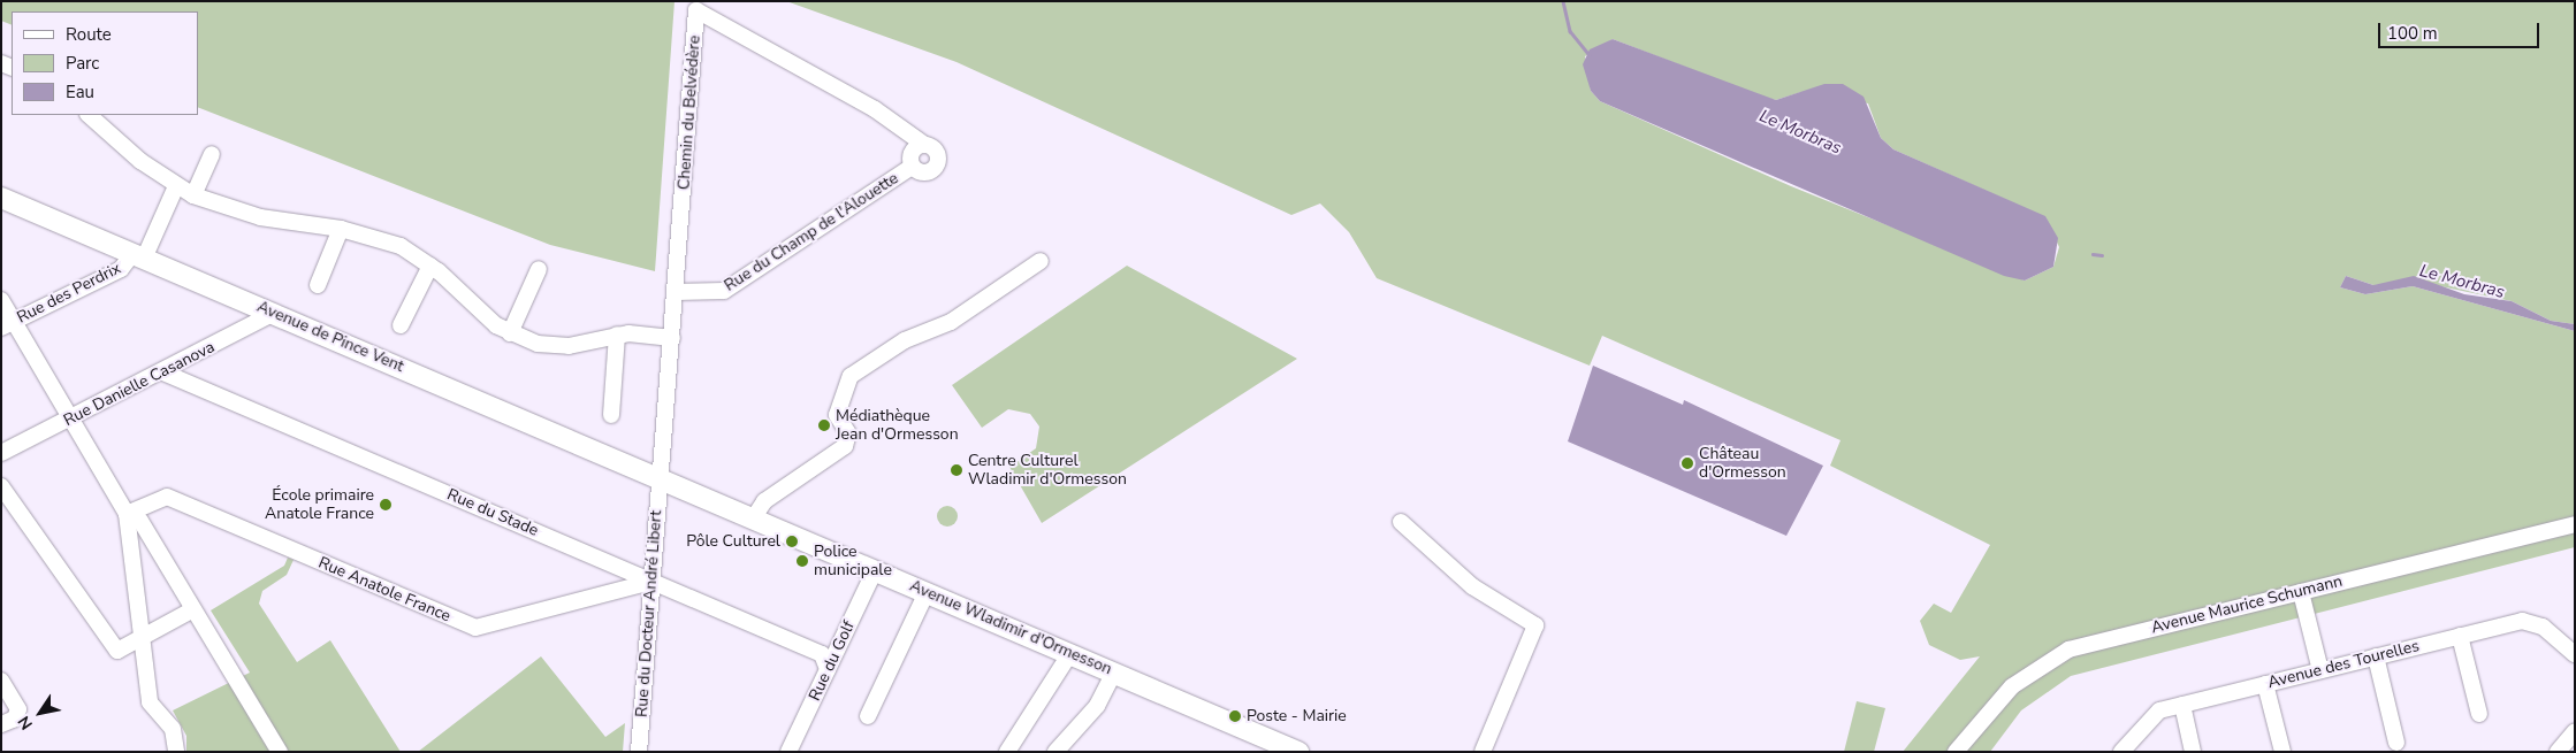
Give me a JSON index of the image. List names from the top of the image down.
{
  "streets": {
    "main road": ["Avenue de Pince Vent", "Avenue Wladimir d'Ormesson"],
    "street": [
      "Chemin du Belvédère",
      "Rue du Champ de l'Alouette",
      "Rue des Perdrix",
      "Rue Danielle Casanova",
      "Rue du Stade",
      "Rue Anatole France",
      "Avenue Maurice Schumann",
      "Rue du Docteur André Libert",
      "Rue du Golf",
      "Avenue des Tourelles"
    ]
  },
  "crossings": [
    ["Chemin du Belvédère", "Rue du Champ de l'Alouette"],
    ["Chemin du Belvédère", "Avenue de Pince Vent"],
    ["Chemin du Belvédère", "Rue du Docteur André Libert"],
    ["Chemin du Belvédère", "Avenue Wladimir d'Ormesson"],
    ["Rue des Perdrix", "Avenue de Pince Vent"],
    ["Avenue de Pince Vent", "Rue Danielle Casanova"],
    ["Avenue de Pince Vent", "Rue du Docteur André Libert"],
    ["Avenue de Pince Vent", "Avenue Wladimir d'Ormesson"],
    ["Rue Danielle Casanova", "Rue du Stade"],
    ["Rue du Stade", "Rue Anatole France"],
    ["Rue du Stade", "Rue du Docteur André Libert"],
    ["Rue du Stade", "Rue du Golf"],
    ["Rue Anatole France", "Rue du Docteur André Libert"],
    ["Rue du Docteur André Libert", "Avenue Wladimir d'Ormesson"],
    ["Avenue Wladimir d'Ormesson", "Rue du Golf"]
  ],
  "water": ["Le Morbras"],
  "places": [
    "Médiathèque Jean d'Ormesson",
    "Château d'Ormesson",
    "Centre Culturel Wladimir d'Ormesson",
    "École primaire Anatole France",
    "Pôle Culturel",
    "Police municipale",
    "Poste - Mairie"
  ],
  "legend": ["Route", "Parc", "Eau"],
  "scale_bar": "100 m",
  "north": "bottom left"
}
